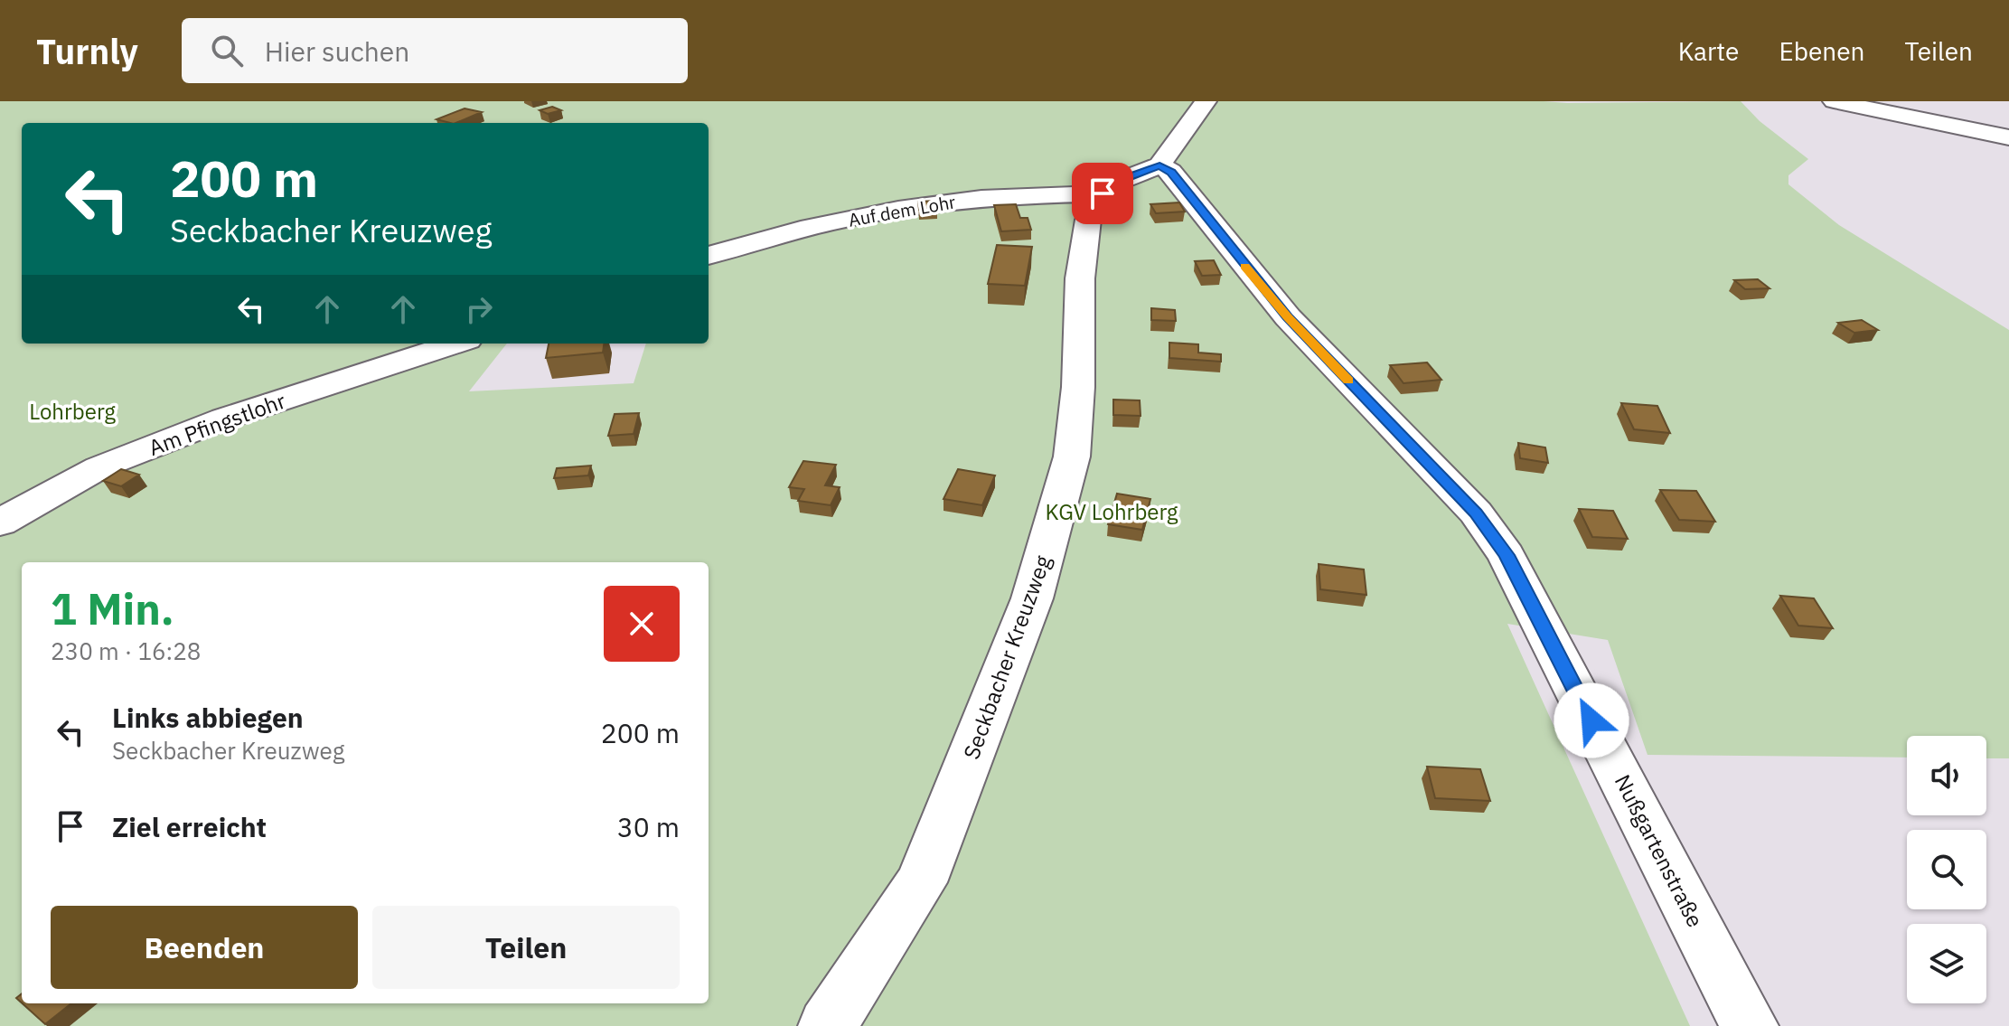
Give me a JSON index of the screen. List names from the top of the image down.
{
  "streets": {
    "street": [
      "Auf dem Lohr",
      "Am Pfingstlohr",
      "Seckbacher Kreuzweg",
      "Nußgartenstraße"
    ]
  },
  "crossings": [
    ["Auf dem Lohr", "Seckbacher Kreuzweg"]
  ],
  "parks": ["Lohrberg", "KGV Lohrberg"],
  "page": {
    "header": "Turnly",
    "search": "Hier suchen",
    "nav": ["Karte", "Ebenen", "Teilen"],
    "turn": ["200 m", "Seckbacher Kreuzweg"],
    "heading": ["1 Min.", "230 m · 16:28"],
    "list": [
      {
        "name": "Links abbiegen",
        "note": "Seckbacher Kreuzweg",
        "value": "200 m"
      },
      {
        "name": "Ziel erreicht",
        "value": "30 m"
      }
    ],
    "buttons": ["Beenden", "Teilen"]
  }
}
